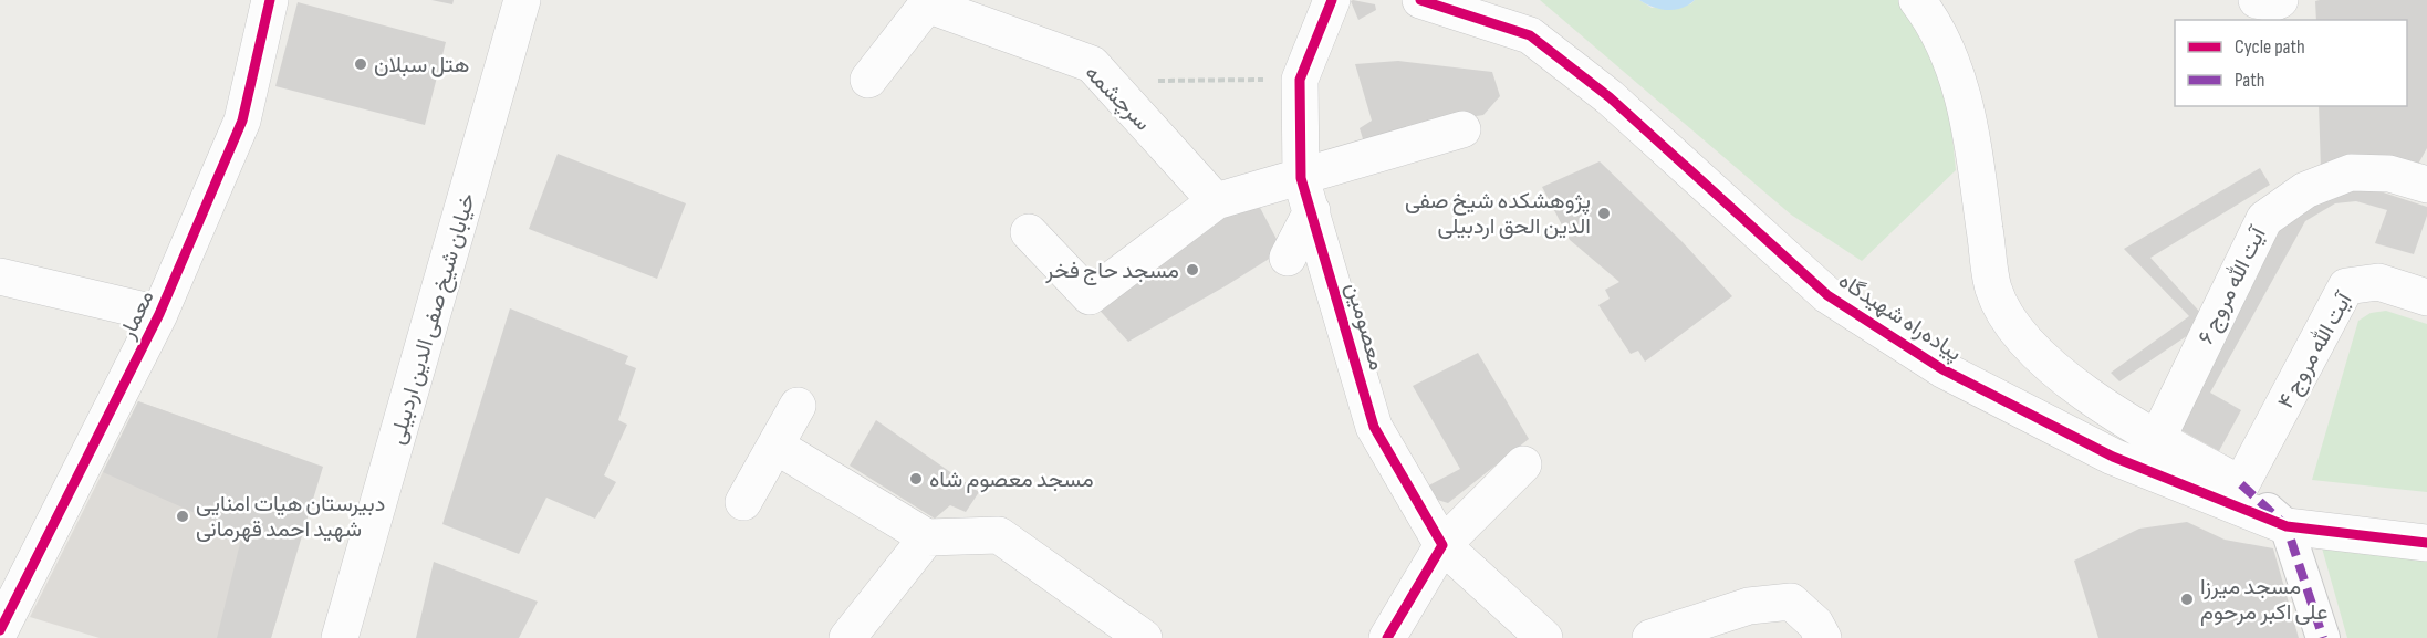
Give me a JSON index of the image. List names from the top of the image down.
{
  "streets": {
    "street": [
      "سرچشمه",
      "آیت الله مروج ۶",
      "معمار",
      "پیاده‌راه شهیدگاه",
      "خیابان شیخ صفی الدین اردبیلی",
      "معصومین",
      "آیت الله مروج ۴"
    ]
  },
  "places": [
    "هتل سبلان",
    "پژوهشکده شیخ صفی الدین الحق اردبیلی",
    "مسجد حاج فخر",
    "مسجد معصوم شاه",
    "دبیرستان هیات امنایی شهید احمد قهرمانی",
    "مسجد میرزا علی اکبر مرحوم"
  ],
  "legend": ["Cycle path", "Path"]
}
